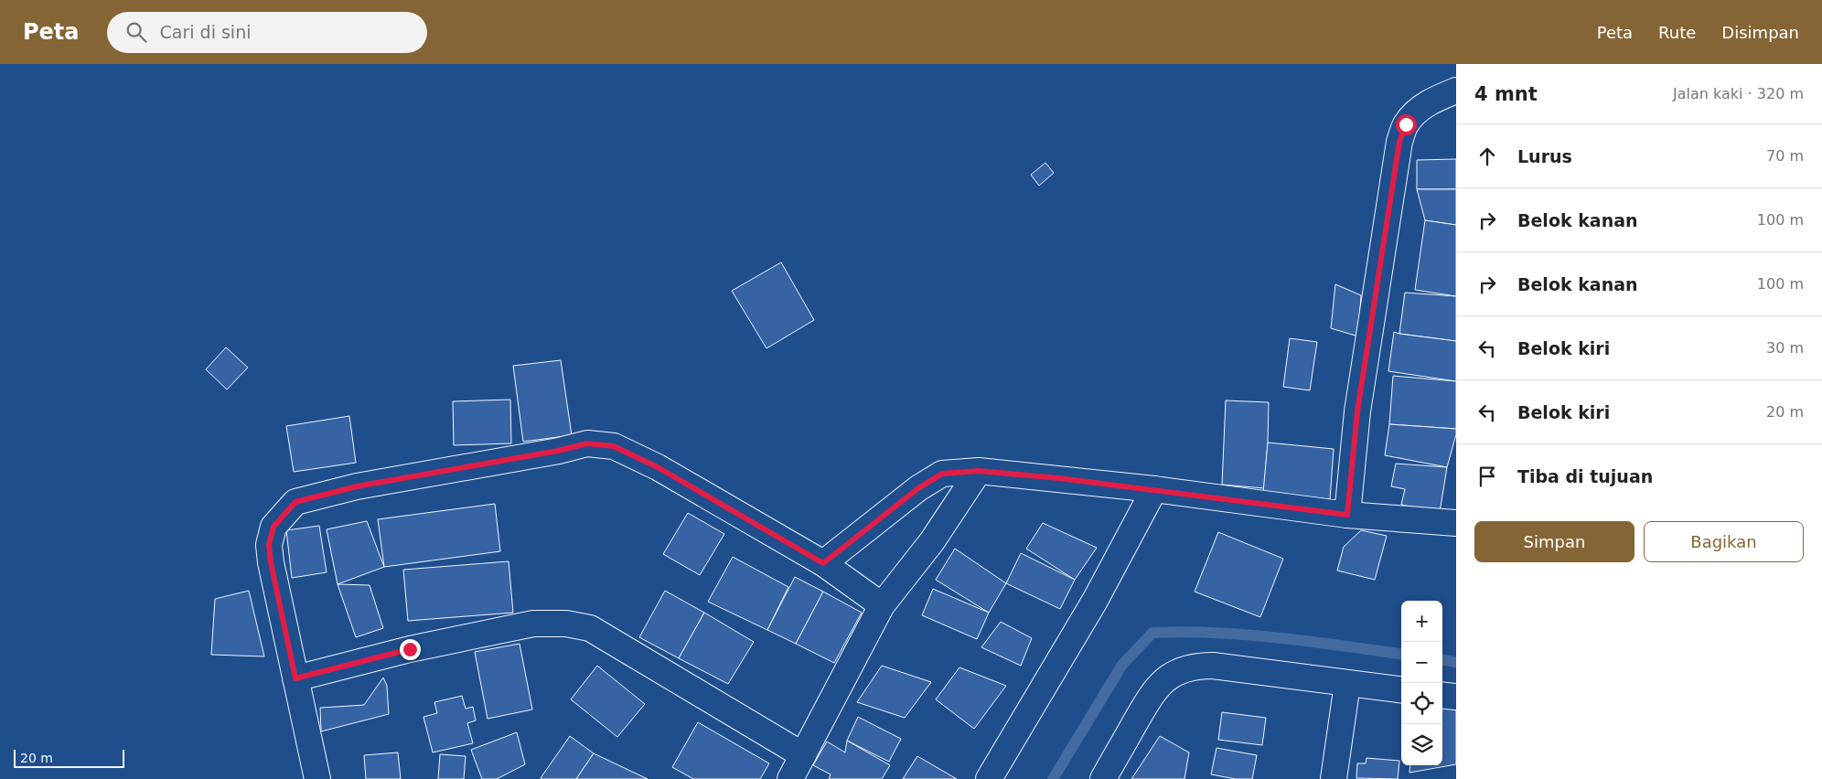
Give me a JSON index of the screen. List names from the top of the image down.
{
  "scale_bar": "20 m",
  "page": {
    "header": "Peta",
    "search": "Cari di sini",
    "nav": ["Peta", "Rute", "Disimpan"],
    "heading": ["4 mnt", "Jalan kaki · 320 m"],
    "list": [
      ["Lurus", "70 m"],
      ["Belok kanan", "100 m"],
      ["Belok kanan", "100 m"],
      ["Belok kiri", "30 m"],
      ["Belok kiri", "20 m"],
      "Tiba di tujuan"
    ],
    "buttons": ["Simpan", "Bagikan"],
    "map_buttons": ["+", "−"],
    "scale": "20 m"
  }
}
